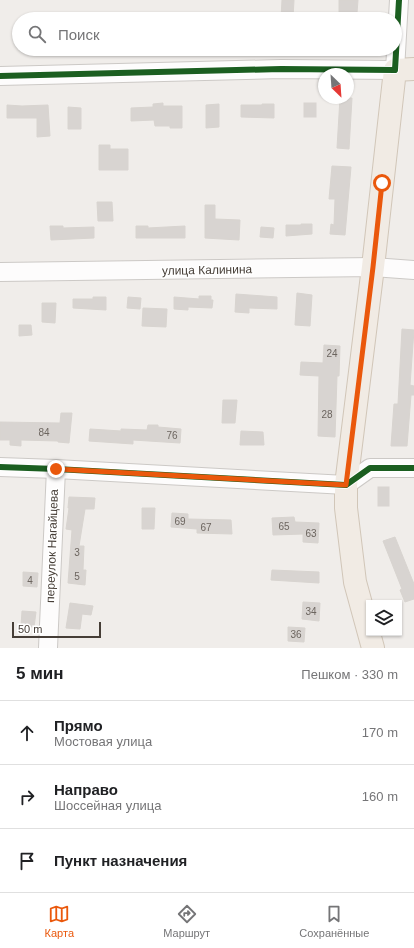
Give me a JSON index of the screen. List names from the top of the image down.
{
  "streets": {
    "street": ["улица Калинина", "переулок Нагайцева"]
  },
  "house_numbers": [
    "24",
    "28",
    "84",
    "76",
    "69",
    "65",
    "67",
    "63",
    "3",
    "5",
    "4",
    "34",
    "36"
  ],
  "scale_bar": "50 m",
  "north": "bottom right",
  "page": {
    "search": "Поиск",
    "scale": "50 m",
    "heading": ["5 мин", "Пешком · 330 m"],
    "list": [
      ["Прямо", "Мостовая улица", "170 m"],
      ["Направо", "Шоссейная улица", "160 m"],
      "Пункт назначения"
    ],
    "nav": ["Карта", "Маршрут", "Сохранённые"]
  }
}
